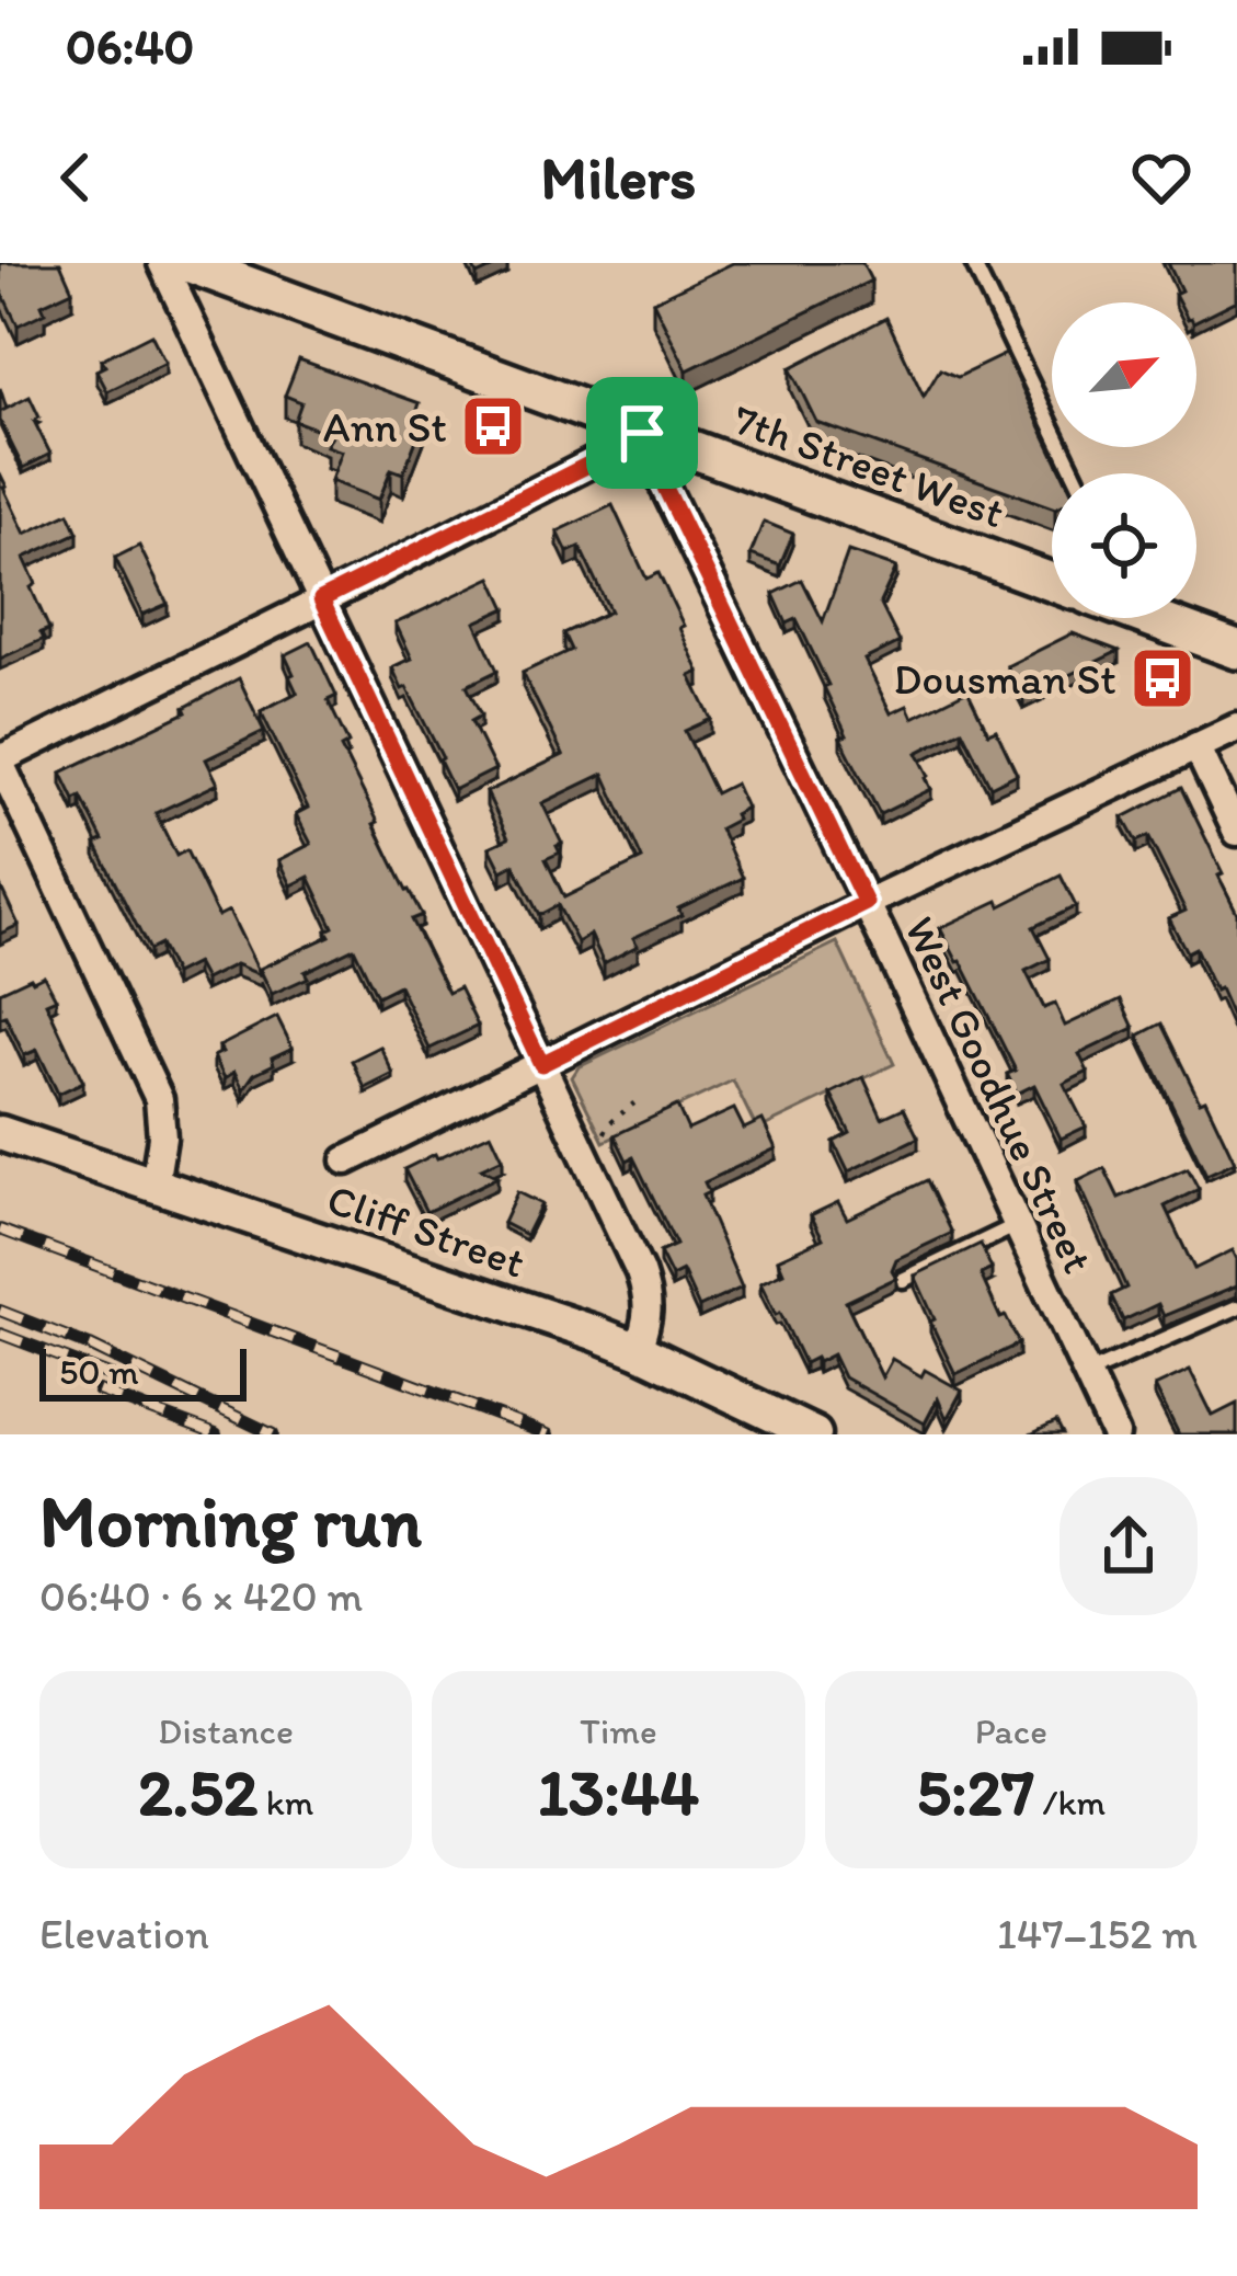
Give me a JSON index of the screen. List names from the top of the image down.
{
  "streets": {
    "main road": ["7th Street West"],
    "street": ["West Goodhue Street", "Cliff Street"]
  },
  "crossings": [
    ["7th Street West", "West Goodhue Street"]
  ],
  "places": {
    "bus stop": ["Ann St", "Dousman St"]
  },
  "scale_bar": "50 m",
  "north": "top right",
  "page": {
    "status": "06:40",
    "header": "Milers",
    "scale": "50 m",
    "heading": ["Morning run", "06:40 · 6 × 420 m"],
    "stats": [
      ["Distance", "2.52 km"],
      ["Time", "13:44"],
      ["Pace", "5:27 /km"]
    ],
    "chart": ["Elevation", "147–152 m"]
  }
}
